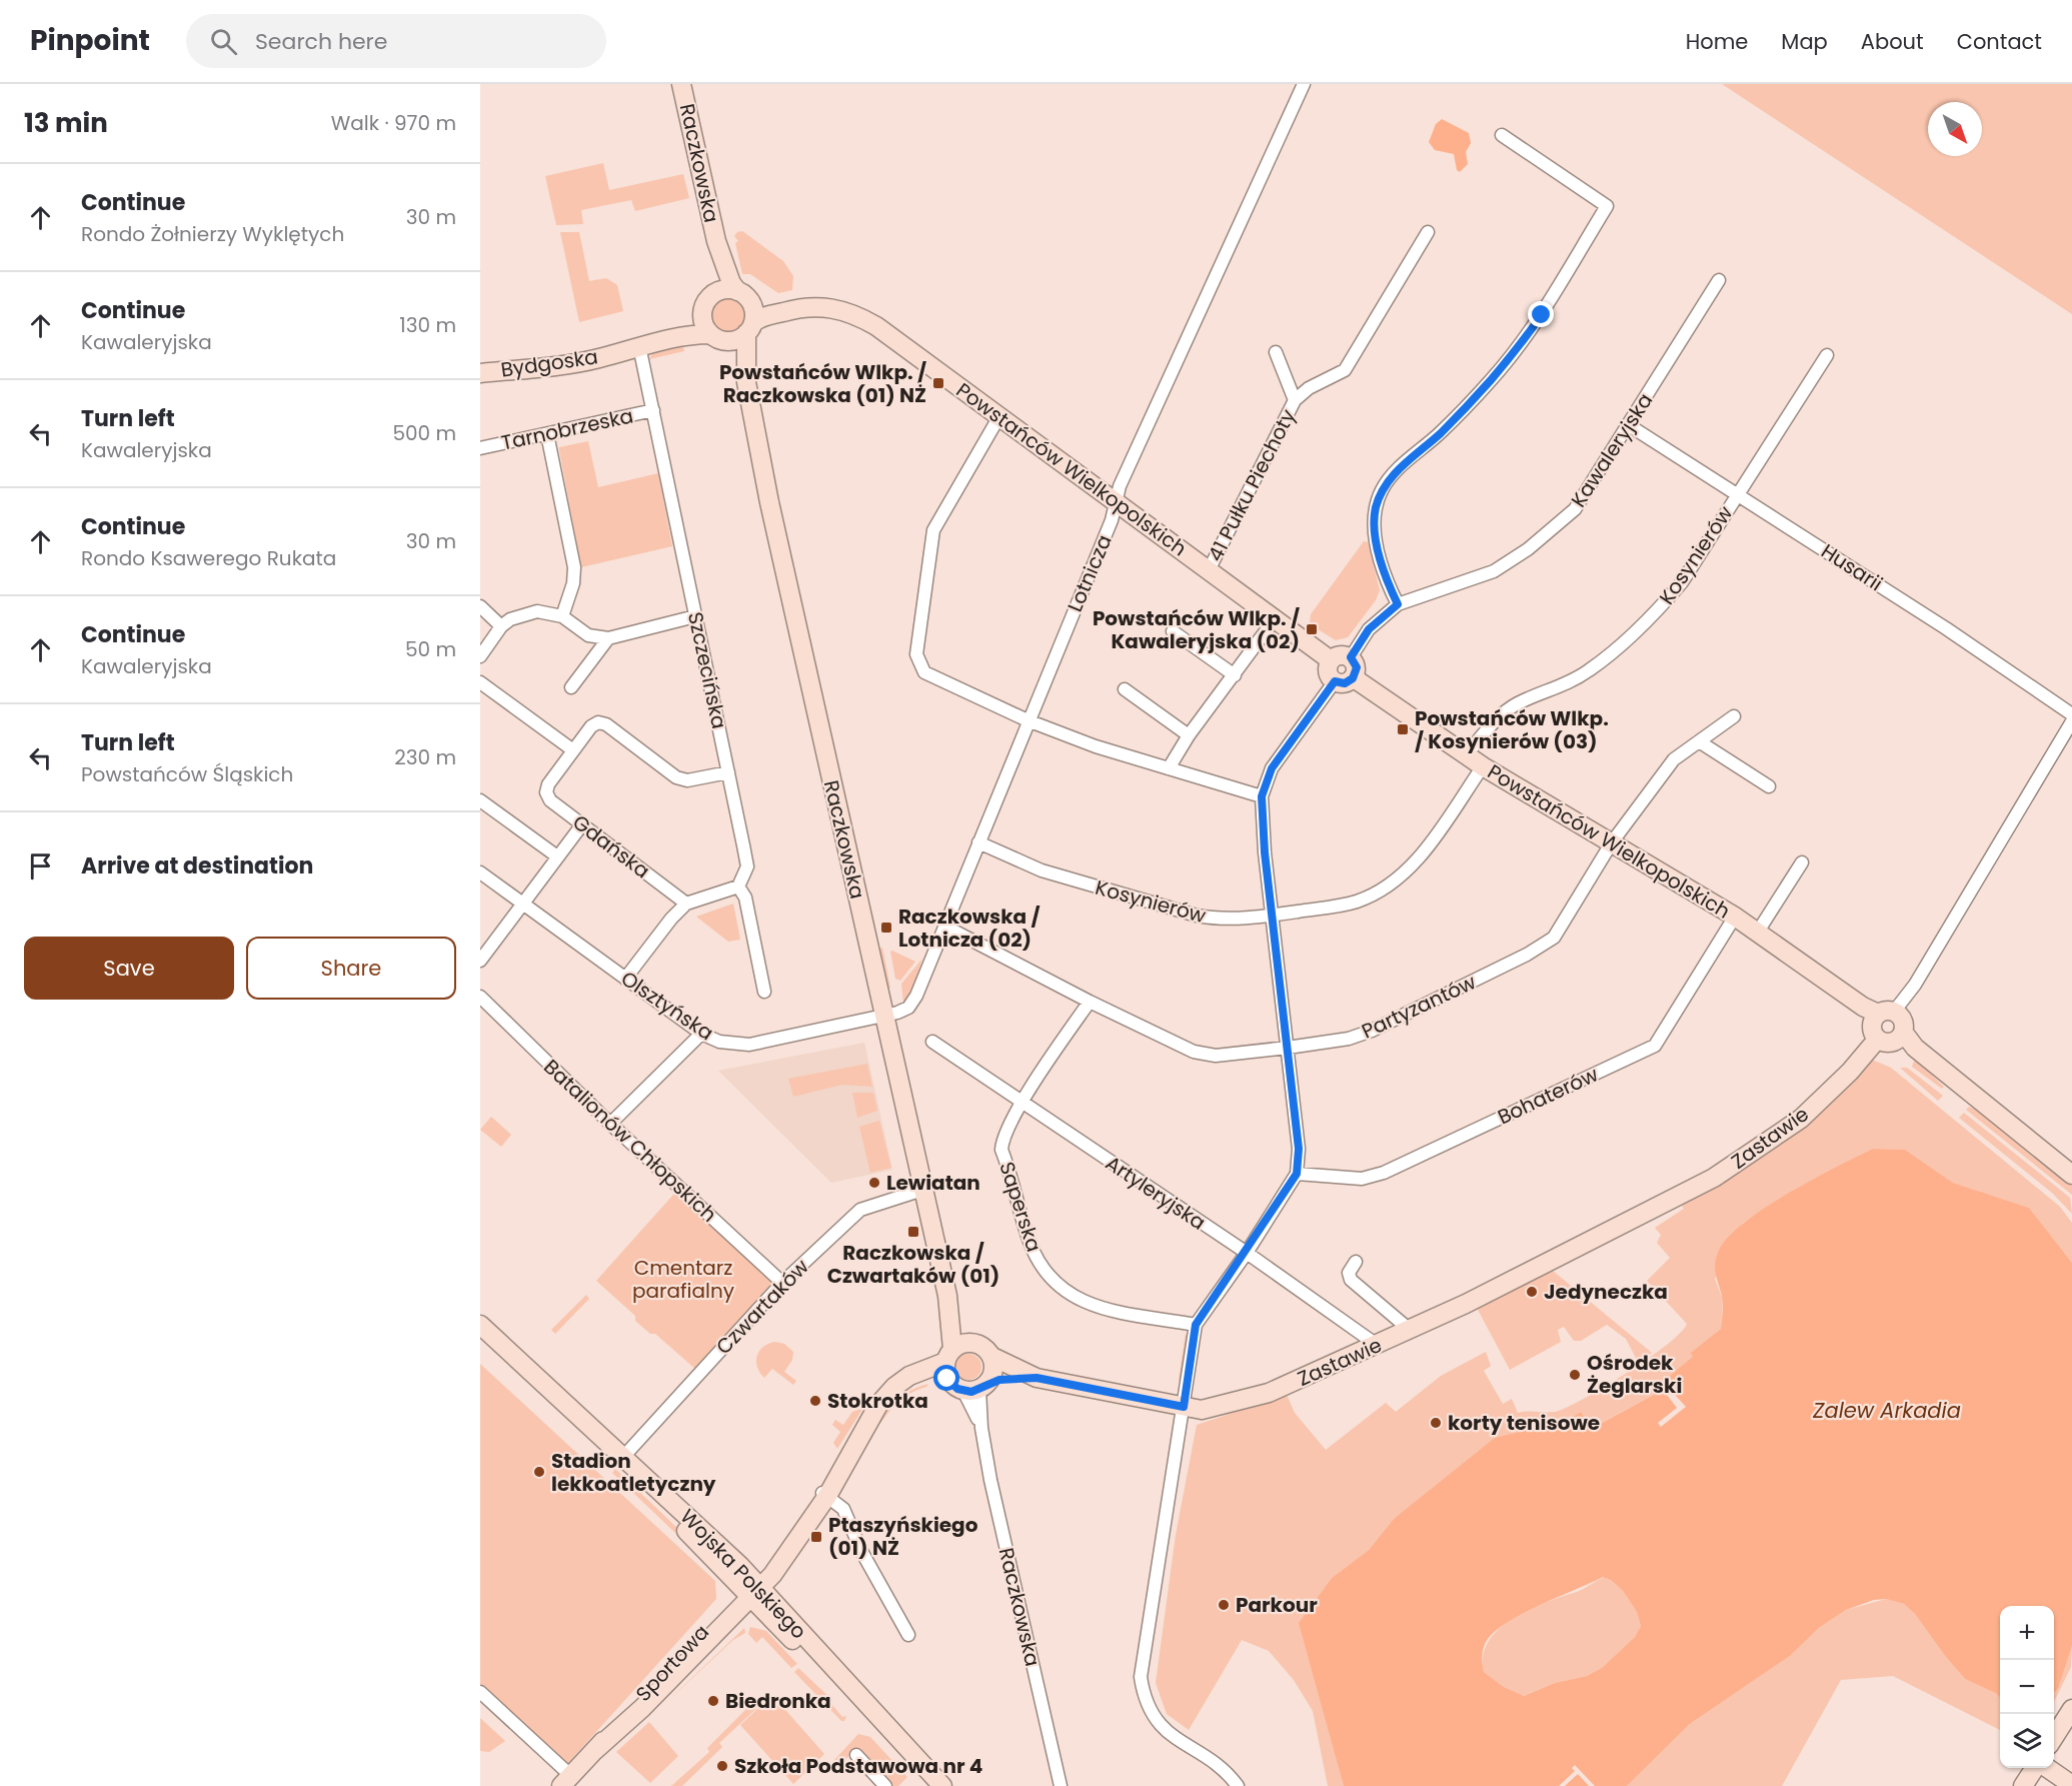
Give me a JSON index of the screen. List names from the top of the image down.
{
  "streets": {
    "street": [
      "Raczkowska",
      "Bydgoska",
      "Tarnobrzeska",
      "Kawaleryjska",
      "Powstańców Wielkopolskich",
      "41 Pułku Piechoty",
      "Kosynierów",
      "Husarii",
      "Lotnicza",
      "Szczecińska",
      "Gdańska",
      "Olsztyńska",
      "Partyzantów",
      "Bohaterów",
      "Zastawie",
      "Batalionów Chłopskich",
      "Artyleryjska",
      "Saperska",
      "Czwartaków",
      "Wojska Polskiego",
      "Sportowa"
    ]
  },
  "crossings": [
    ["Raczkowska", "Bydgoska"],
    ["Raczkowska", "Powstańców Wielkopolskich"],
    ["Raczkowska", "Lotnicza"],
    ["Raczkowska", "Olsztyńska"],
    ["Raczkowska", "Czwartaków"],
    ["Raczkowska", "Sportowa"],
    ["Bydgoska", "Powstańców Wielkopolskich"],
    ["Bydgoska", "Szczecińska"],
    ["Tarnobrzeska", "Szczecińska"],
    ["Kawaleryjska", "Powstańców Wielkopolskich"],
    ["Kawaleryjska", "Husarii"],
    ["Powstańców Wielkopolskich", "41 Pułku Piechoty"],
    ["Powstańców Wielkopolskich", "Kosynierów"],
    ["Powstańców Wielkopolskich", "Lotnicza"],
    ["Powstańców Wielkopolskich", "Partyzantów"],
    ["Powstańców Wielkopolskich", "Bohaterów"],
    ["Powstańców Wielkopolskich", "Zastawie"],
    ["Kosynierów", "Husarii"],
    ["Kosynierów", "Lotnicza"],
    ["Lotnicza", "Olsztyńska"],
    ["Lotnicza", "Partyzantów"],
    ["Partyzantów", "Saperska"],
    ["Zastawie", "Artyleryjska"],
    ["Batalionów Chłopskich", "Czwartaków"],
    ["Artyleryjska", "Saperska"],
    ["Czwartaków", "Wojska Polskiego"],
    ["Wojska Polskiego", "Sportowa"]
  ],
  "water": ["Zalew Arkadia"],
  "parks": ["Cmentarz parafialny"],
  "places": {
    "transit": [
      "Powstańców Wlkp. / Raczkowska (01) NŻ",
      "Powstańców Wlkp. / Kawaleryjska (02)",
      "Powstańców Wlkp. / Kosynierów (03)",
      "Raczkowska / Lotnicza (02)",
      "Raczkowska / Czwartaków (01)",
      "Ptaszyńskiego (01) NŻ"
    ],
    "other": [
      "Lewiatan",
      "Jedyneczka",
      "Ośrodek Żeglarski",
      "Stokrotka",
      "korty tenisowe",
      "Stadion lekkoatletyczny",
      "Parkour",
      "Biedronka",
      "Szkoła Podstawowa nr 4"
    ]
  },
  "north": "bottom right",
  "page": {
    "header": "Pinpoint",
    "search": "Search here",
    "nav": [
      "Home",
      "Map",
      "About",
      "Contact"
    ],
    "heading": ["13 min", "Walk · 970 m"],
    "list": [
      ["Continue", "Rondo Żołnierzy Wyklętych", "30 m"],
      ["Continue", "Kawaleryjska", "130 m"],
      ["Turn left", "Kawaleryjska", "500 m"],
      ["Continue", "Rondo Ksawerego Rukata", "30 m"],
      ["Continue", "Kawaleryjska", "50 m"],
      ["Turn left", "Powstańców Śląskich", "230 m"],
      "Arrive at destination"
    ],
    "buttons": ["Save", "Share"],
    "map_buttons": ["+", "−"]
  }
}
